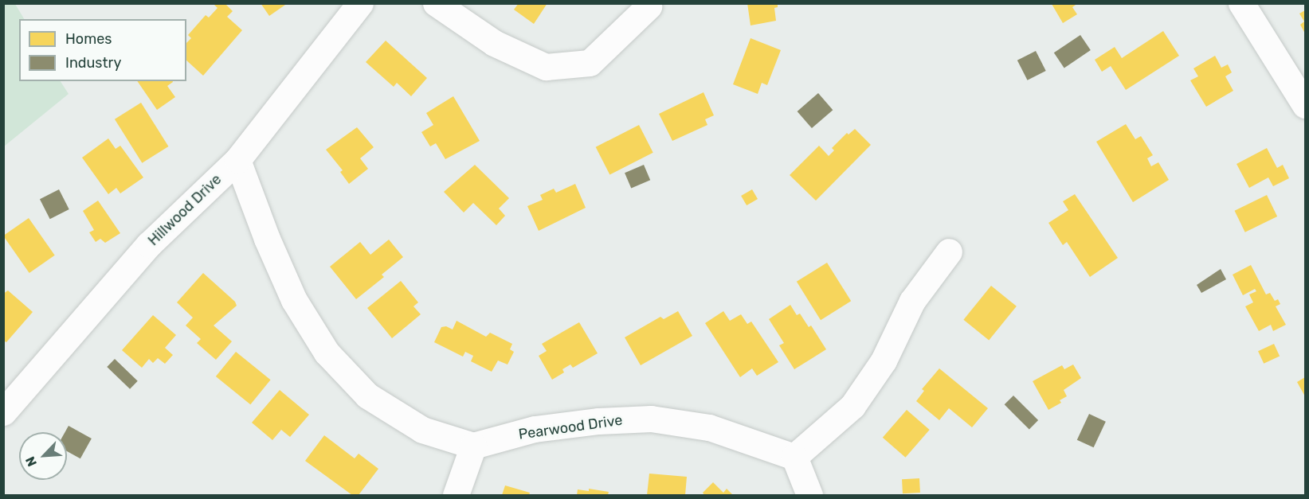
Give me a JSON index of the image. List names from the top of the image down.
{
  "streets": {
    "street": ["Hillwood Drive", "Pearwood Drive"]
  },
  "legend": ["Homes", "Industry"],
  "north": "bottom left"
}
